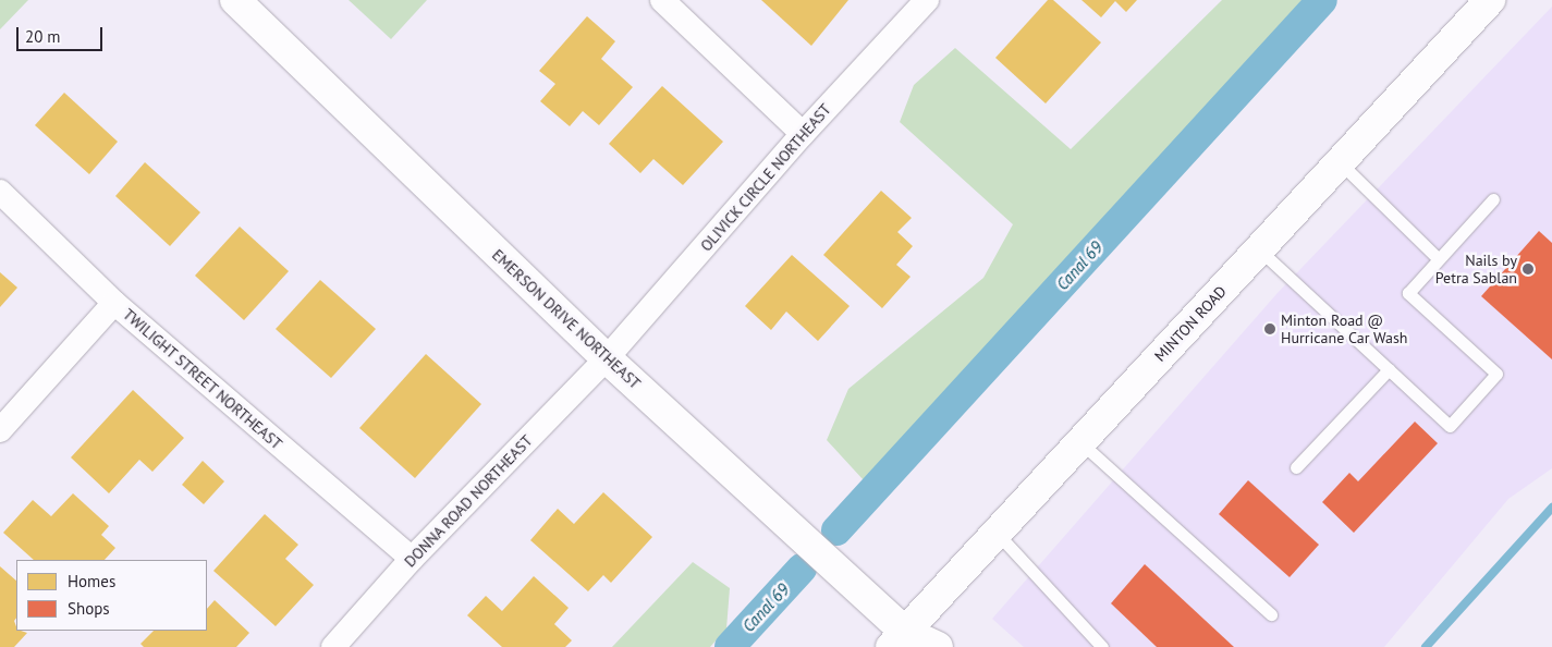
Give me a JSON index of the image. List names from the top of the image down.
{
  "streets": {
    "street": [
      "OLIVICK CIRCLE NORTHEAST",
      "EMERSON DRIVE NORTHEAST",
      "MINTON ROAD",
      "TWILIGHT STREET NORTHEAST",
      "DONNA ROAD NORTHEAST"
    ]
  },
  "crossings": [
    ["OLIVICK CIRCLE NORTHEAST", "EMERSON DRIVE NORTHEAST"],
    ["OLIVICK CIRCLE NORTHEAST", "DONNA ROAD NORTHEAST"],
    ["EMERSON DRIVE NORTHEAST", "MINTON ROAD"],
    ["EMERSON DRIVE NORTHEAST", "DONNA ROAD NORTHEAST"],
    ["TWILIGHT STREET NORTHEAST", "DONNA ROAD NORTHEAST"]
  ],
  "water": ["Canal 69"],
  "places": ["Nails by Petra Sablan", "Minton Road @ Hurricane Car Wash"],
  "legend": ["Homes", "Shops"],
  "scale_bar": "20 m"
}
